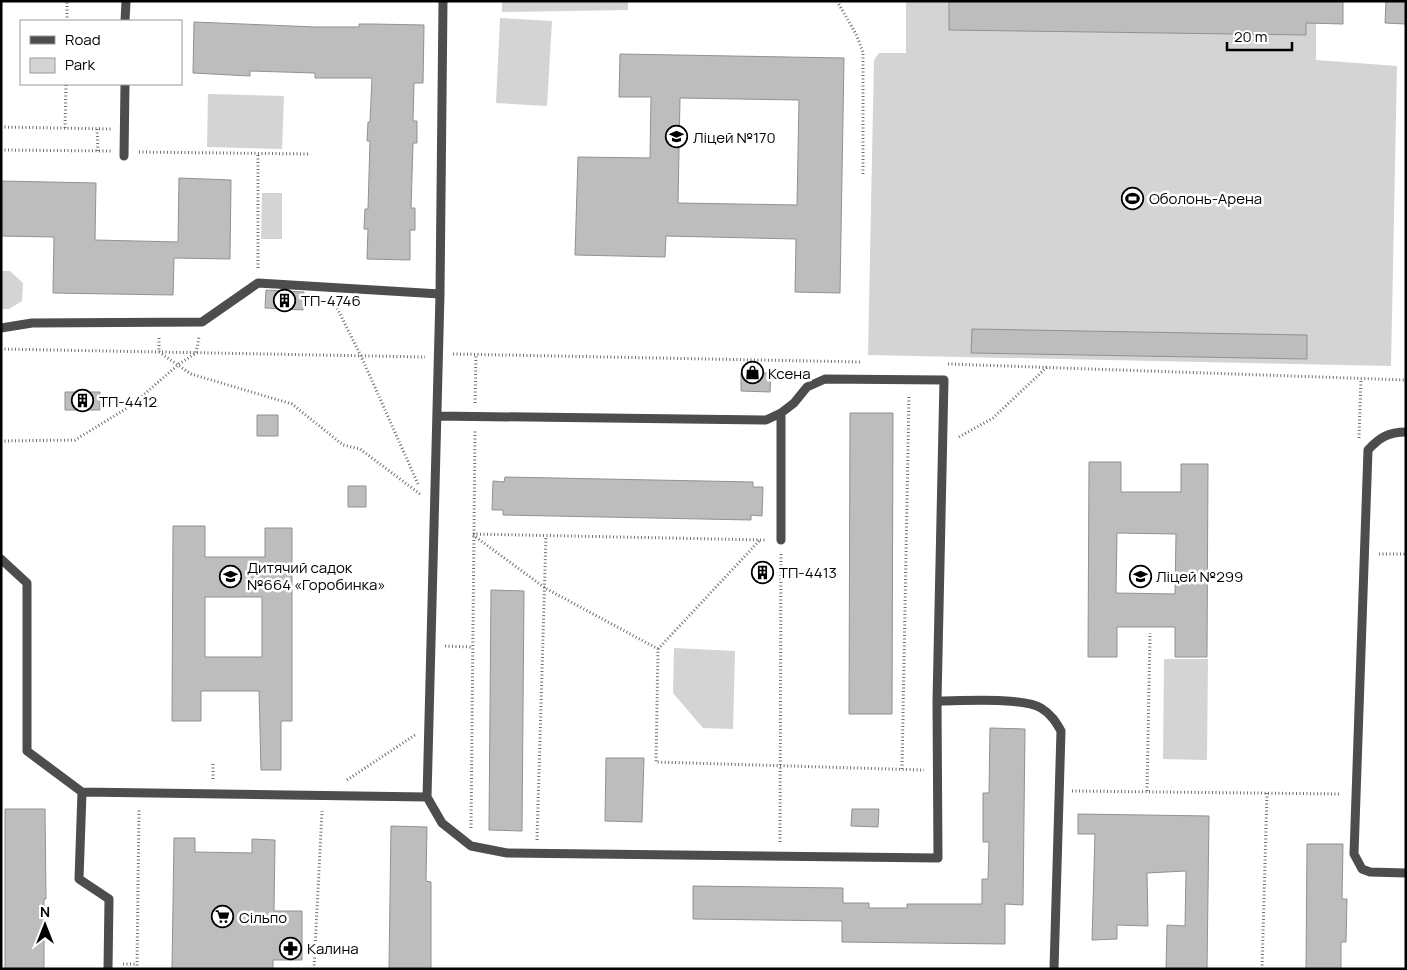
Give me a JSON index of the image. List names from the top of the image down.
{
  "places": {
    "school or university": ["Ліцей №170", "Дитячий садок №664 «Горобинка»", "Ліцей №299"],
    "sports": ["Оболонь-Арена"],
    "building": ["ТП-4746", "ТП-4412", "ТП-4413"],
    "shop": ["Ксена"],
    "supermarket": ["Сільпо"],
    "pharmacy": ["Калина"]
  },
  "legend": ["Road", "Park"],
  "scale_bar": "20 m",
  "north": "top"
}
